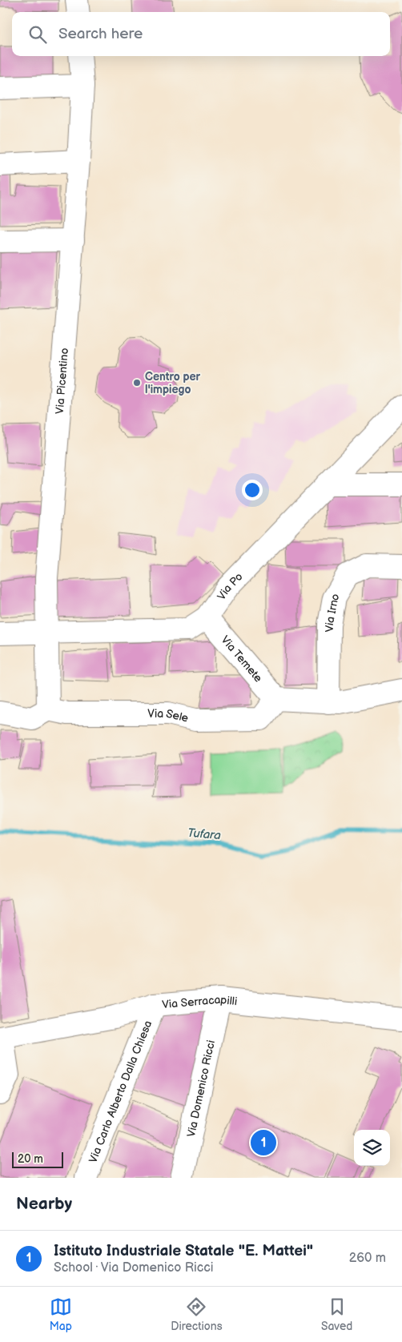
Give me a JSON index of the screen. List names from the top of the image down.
{
  "streets": {
    "street": [
      "Via Picentino",
      "Via Po",
      "Via Irno",
      "Via Temete",
      "Via Sele",
      "Via Serracapilli",
      "Via Domenico Ricci",
      "Via Carlo Alberto Dalla Chiesa"
    ]
  },
  "crossings": [
    ["Via Picentino", "Via Po"],
    ["Via Picentino", "Via Sele"],
    ["Via Po", "Via Temete"],
    ["Via Temete", "Via Sele"],
    ["Via Serracapilli", "Via Domenico Ricci"],
    ["Via Serracapilli", "Via Carlo Alberto Dalla Chiesa"]
  ],
  "water": ["Tufara"],
  "places": ["Centro per l'impiego"],
  "scale_bar": "20 m",
  "page": {
    "search": "Search here",
    "pins": "1",
    "scale": "20 m",
    "heading": "Nearby",
    "list": [
      {
        "mark": "1",
        "name": "Istituto Industriale Statale \"E. Mattei\"",
        "note": "School · Via Domenico Ricci",
        "value": "260 m"
      }
    ],
    "nav": ["Map", "Directions", "Saved"]
  }
}
